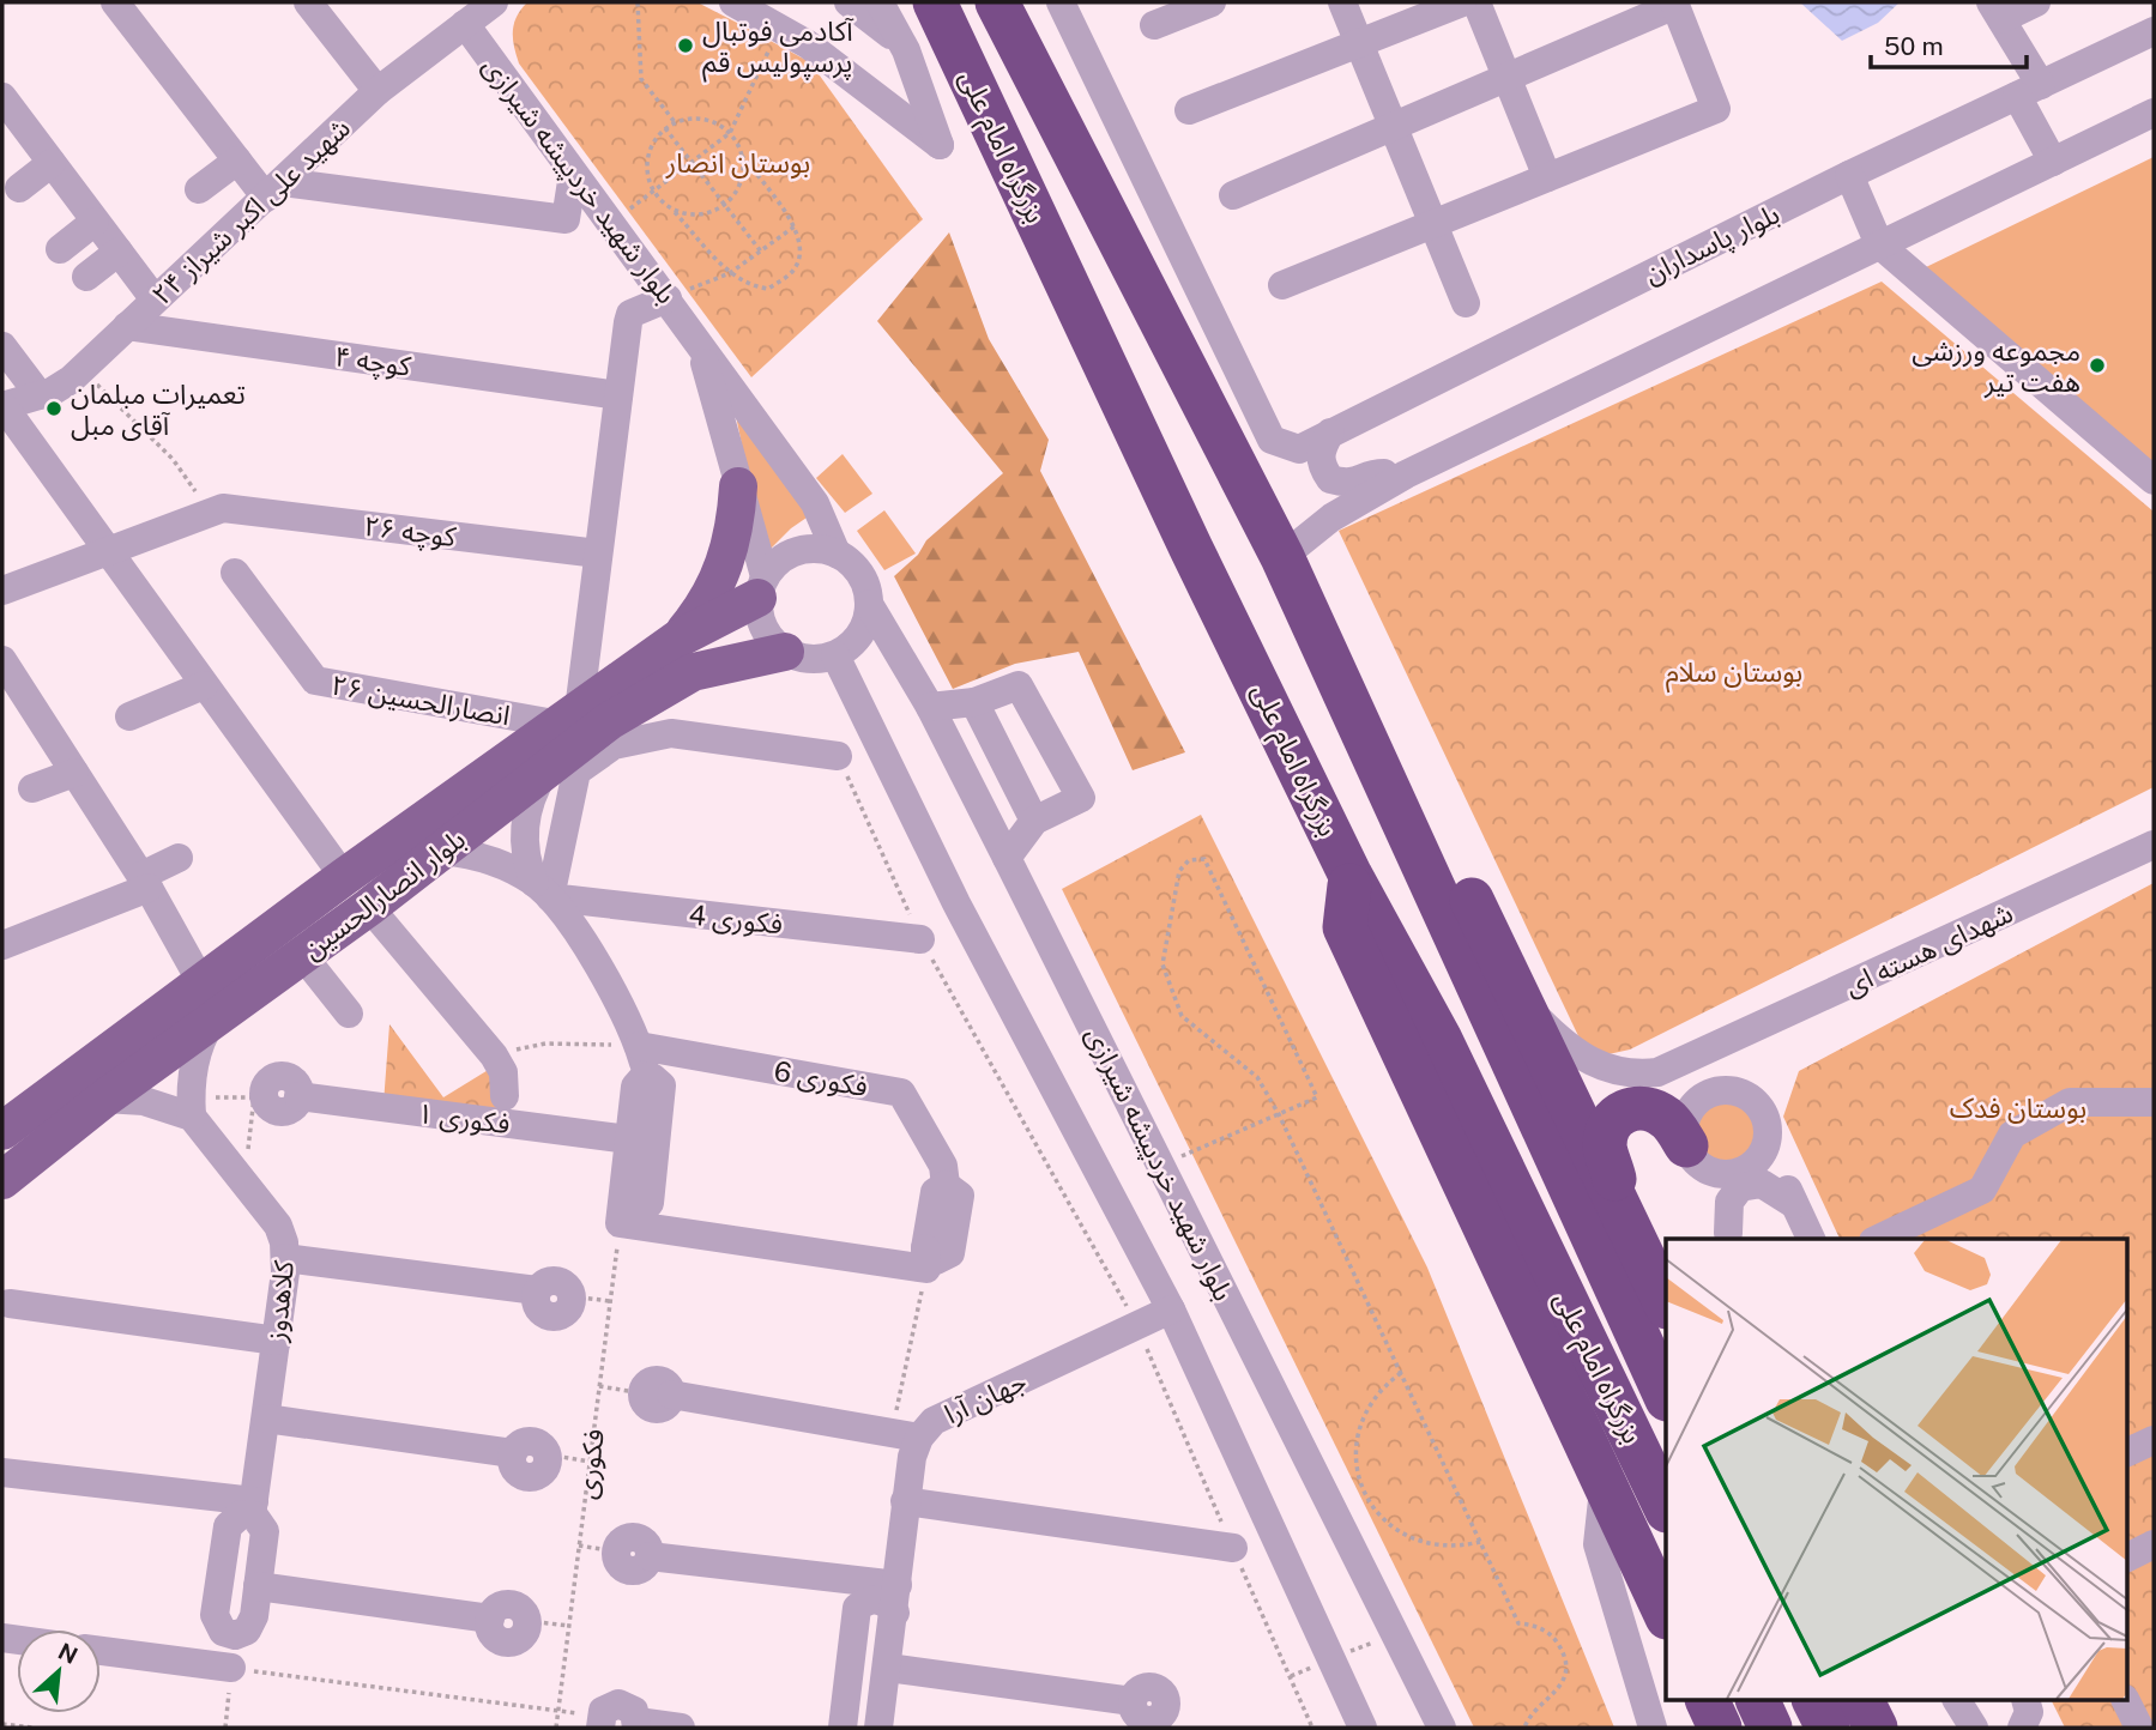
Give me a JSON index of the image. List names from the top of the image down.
{
  "streets": {
    "highway": ["بزرگراه امام علی"],
    "main road": ["بلوار انصارالحسین"],
    "street": [
      "بلوار شهید خردپیشه شیرازی",
      "شهید علی اکبر شیراز ۲۴",
      "بلوار پاسداران",
      "کوچه ۴",
      "کوچه ۲۶",
      "انصارالحسین ۲۶",
      "فکوری 4",
      "شهدای هسته ای",
      "فکوری 6",
      "فکوری ۱",
      "کلاهدوز",
      "جهان آرا"
    ],
    "path": ["فکوری"]
  },
  "crossings": [
    ["بلوار شهید خردپیشه شیرازی", "شهید علی اکبر شیراز ۲۴"],
    ["بلوار شهید خردپیشه شیرازی", "بلوار انصارالحسین"],
    ["بلوار شهید خردپیشه شیرازی", "جهان آرا"],
    ["شهید علی اکبر شیراز ۲۴", "کوچه ۴"],
    ["انصارالحسین ۲۶", "بلوار انصارالحسین"]
  ],
  "parks": ["بوستان انصار", "بوستان سلام", "بوستان فدک"],
  "places": ["آکادمی فوتبال پرسپولیس قم", "مجموعه ورزشی هفت تیر", "تعمیرات مبلمان آقای مبل"],
  "scale_bar": "50 m",
  "north": "top right"
}
